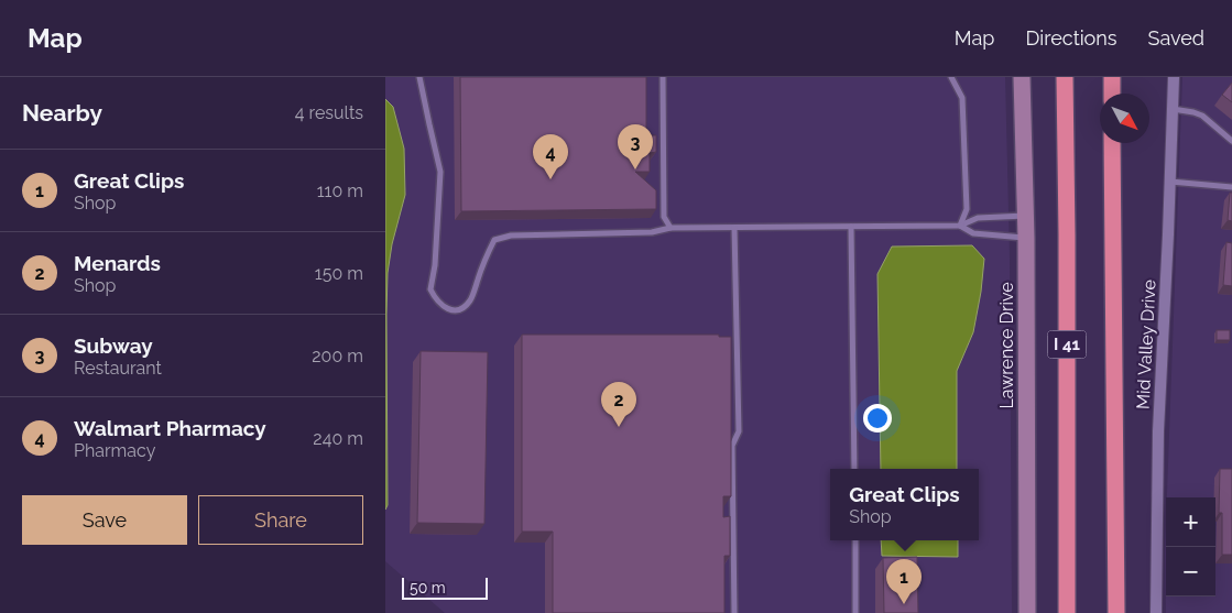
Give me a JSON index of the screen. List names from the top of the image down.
{
  "streets": {
    "highway": ["I 41"],
    "main road": ["Lawrence Drive"],
    "street": ["Mid Valley Drive"]
  },
  "scale_bar": "50 m",
  "north": "bottom right",
  "page": {
    "header": "Map",
    "nav": ["Map", "Directions", "Saved"],
    "heading": ["Nearby", "4 results"],
    "pins": [
      "3",
      "4",
      "2",
      "1"
    ],
    "list": [
      {
        "mark": "1",
        "name": "Great Clips",
        "note": "Shop",
        "value": "110 m"
      },
      {
        "mark": "2",
        "name": "Menards",
        "note": "Shop",
        "value": "150 m"
      },
      {
        "mark": "3",
        "name": "Subway",
        "note": "Restaurant",
        "value": "200 m"
      },
      {
        "mark": "4",
        "name": "Walmart Pharmacy",
        "note": "Pharmacy",
        "value": "240 m"
      }
    ],
    "popup": ["Great Clips", "Shop"],
    "buttons": ["Save", "Share"],
    "map_buttons": ["+", "−"],
    "scale": "50 m"
  }
}
